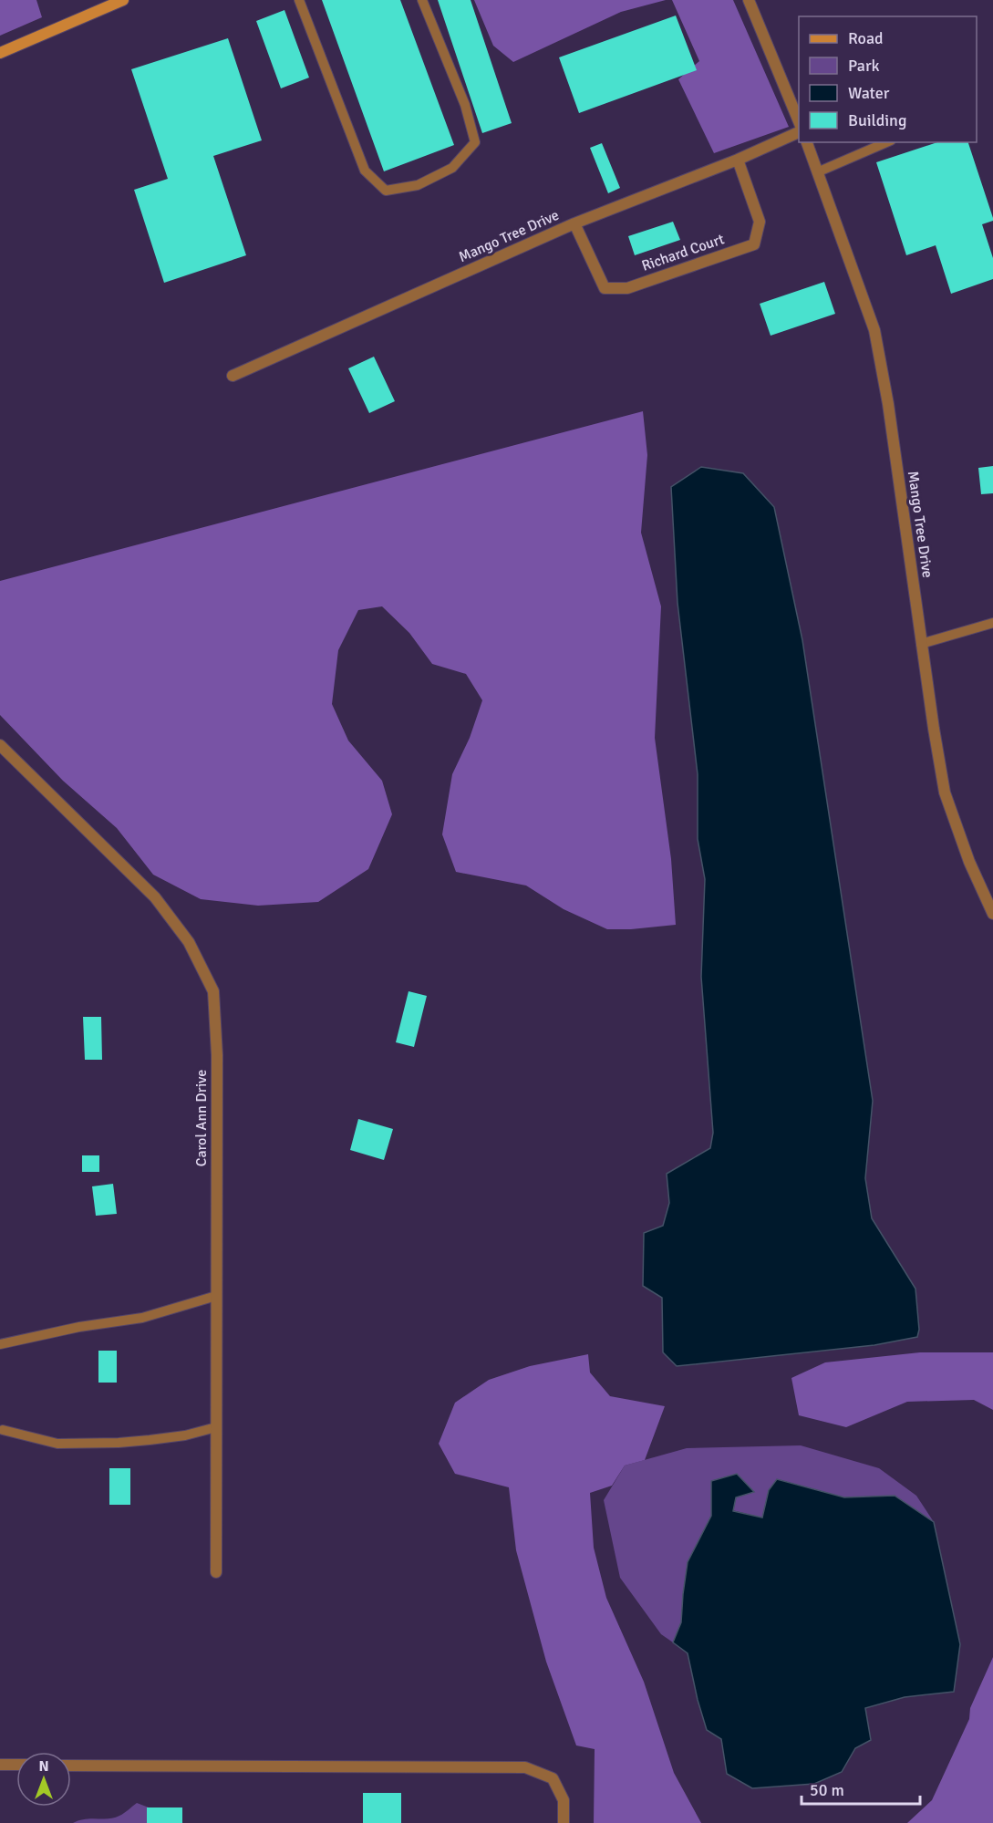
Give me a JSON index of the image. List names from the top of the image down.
{
  "streets": {
    "street": ["Mango Tree Drive", "Richard Court", "Carol Ann Drive"]
  },
  "crossings": [
    ["Mango Tree Drive", "Richard Court"]
  ],
  "legend": [
    "Road",
    "Park",
    "Water",
    "Building"
  ],
  "scale_bar": "50 m",
  "north": "top"
}
